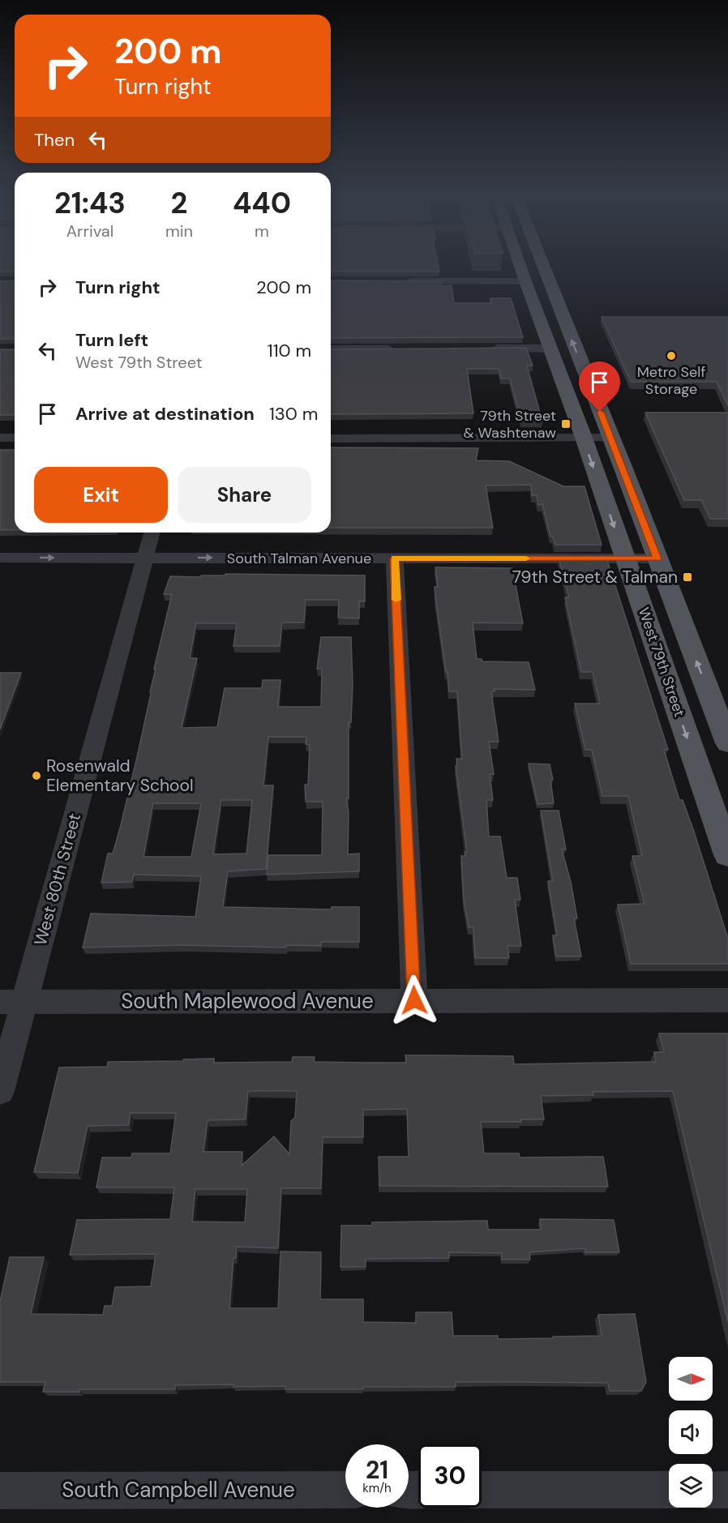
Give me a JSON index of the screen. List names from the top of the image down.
{
  "streets": {
    "main road": ["West 79th Street"],
    "street": [
      "South Talman Avenue",
      "West 80th Street",
      "South Maplewood Avenue",
      "South Campbell Avenue"
    ]
  },
  "crossings": [
    ["South Talman Avenue", "West 79th Street"],
    ["South Talman Avenue", "West 80th Street"],
    ["West 80th Street", "South Maplewood Avenue"]
  ],
  "one_way": ["South Talman Avenue"],
  "places": {
    "other": ["Metro Self Storage", "Rosenwald Elementary School"],
    "transit": ["79th Street & Washtenaw", "79th Street & Talman"]
  },
  "north": "right",
  "page": {
    "turn": ["200 m", "Turn right"],
    "then": "Then",
    "eta": [
      "21:43",
      "Arrival",
      "2",
      "min",
      "440",
      "m"
    ],
    "list": [
      {
        "name": "Turn right",
        "value": "200 m"
      },
      {
        "name": "Turn left",
        "note": "West 79th Street",
        "value": "110 m"
      },
      {
        "name": "Arrive at destination",
        "value": "130 m"
      }
    ],
    "buttons": ["Exit", "Share"],
    "speed": "21 km/h",
    "limit": "30"
  }
}
